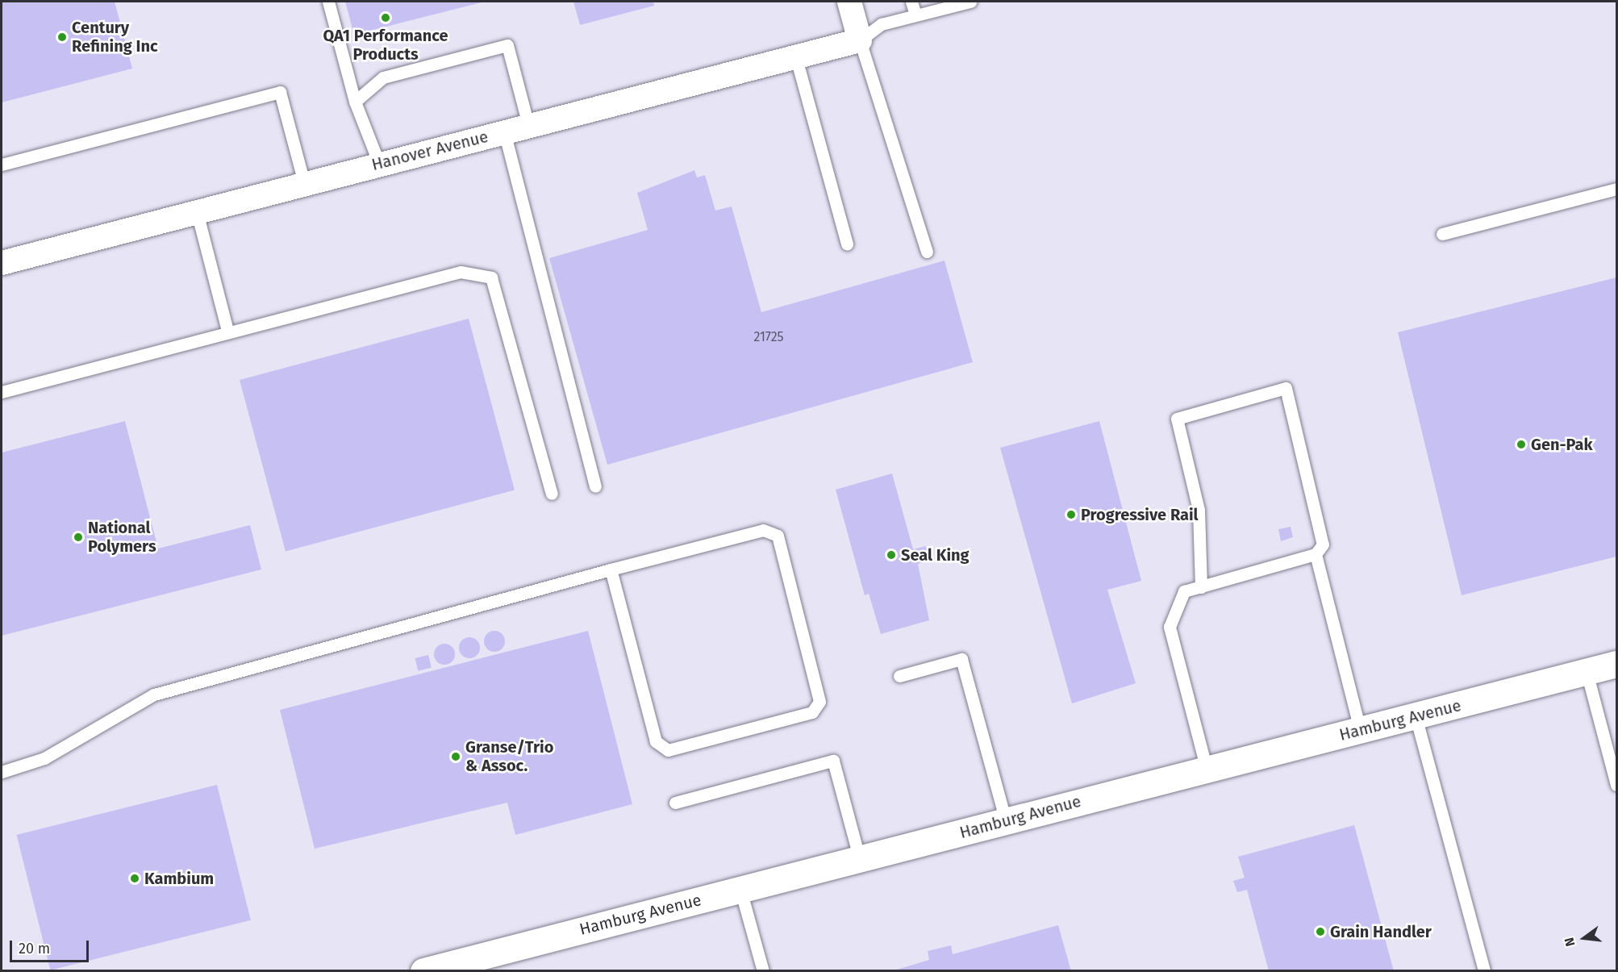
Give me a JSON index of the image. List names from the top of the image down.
{
  "streets": {
    "street": ["Hanover Avenue", "Hamburg Avenue"]
  },
  "places": [
    "QA1 Performance Products",
    "Century Refining Inc",
    "Gen-Pak",
    "Progressive Rail",
    "National Polymers",
    "Seal King",
    "Granse/Trio & Assoc.",
    "Kambium",
    "Grain Handler"
  ],
  "house_numbers": ["21725"],
  "scale_bar": "20 m",
  "north": "left"
}
